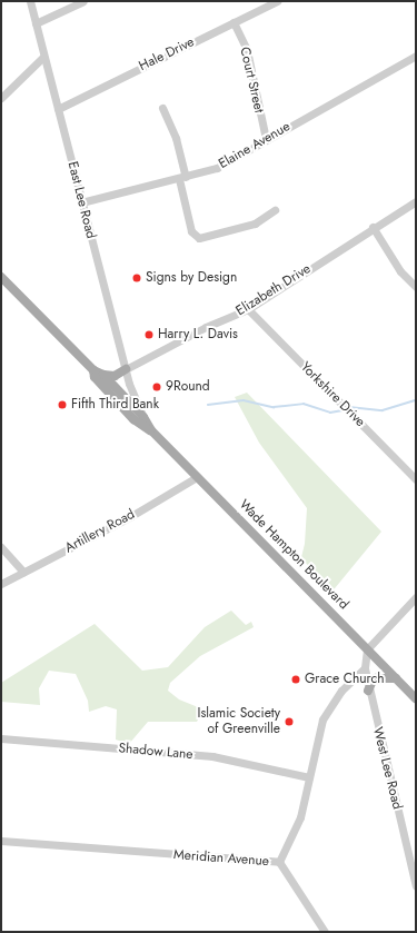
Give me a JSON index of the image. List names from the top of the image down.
{
  "streets": {
    "main road": ["Wade Hampton Boulevard"],
    "street": [
      "Hale Drive",
      "Court Street",
      "Elaine Avenue",
      "East Lee Road",
      "Elizabeth Drive",
      "Yorkshire Drive",
      "Artillery Road",
      "Shadow Lane",
      "West Lee Road",
      "Meridian Avenue"
    ]
  },
  "crossings": [
    ["Hale Drive", "Court Street"],
    ["Hale Drive", "East Lee Road"],
    ["Court Street", "Elaine Avenue"],
    ["Elaine Avenue", "East Lee Road"],
    ["East Lee Road", "Elizabeth Drive"],
    ["East Lee Road", "Wade Hampton Boulevard"],
    ["Elizabeth Drive", "Yorkshire Drive"],
    ["Artillery Road", "Wade Hampton Boulevard"],
    ["Wade Hampton Boulevard", "West Lee Road"],
    ["Shadow Lane", "Meridian Avenue"],
    ["West Lee Road", "Meridian Avenue"]
  ],
  "places": [
    "Signs by Design",
    "Harry L. Davis",
    "9Round",
    "Fifth Third Bank",
    "Grace Church",
    "Islamic Society of Greenville"
  ]
}
